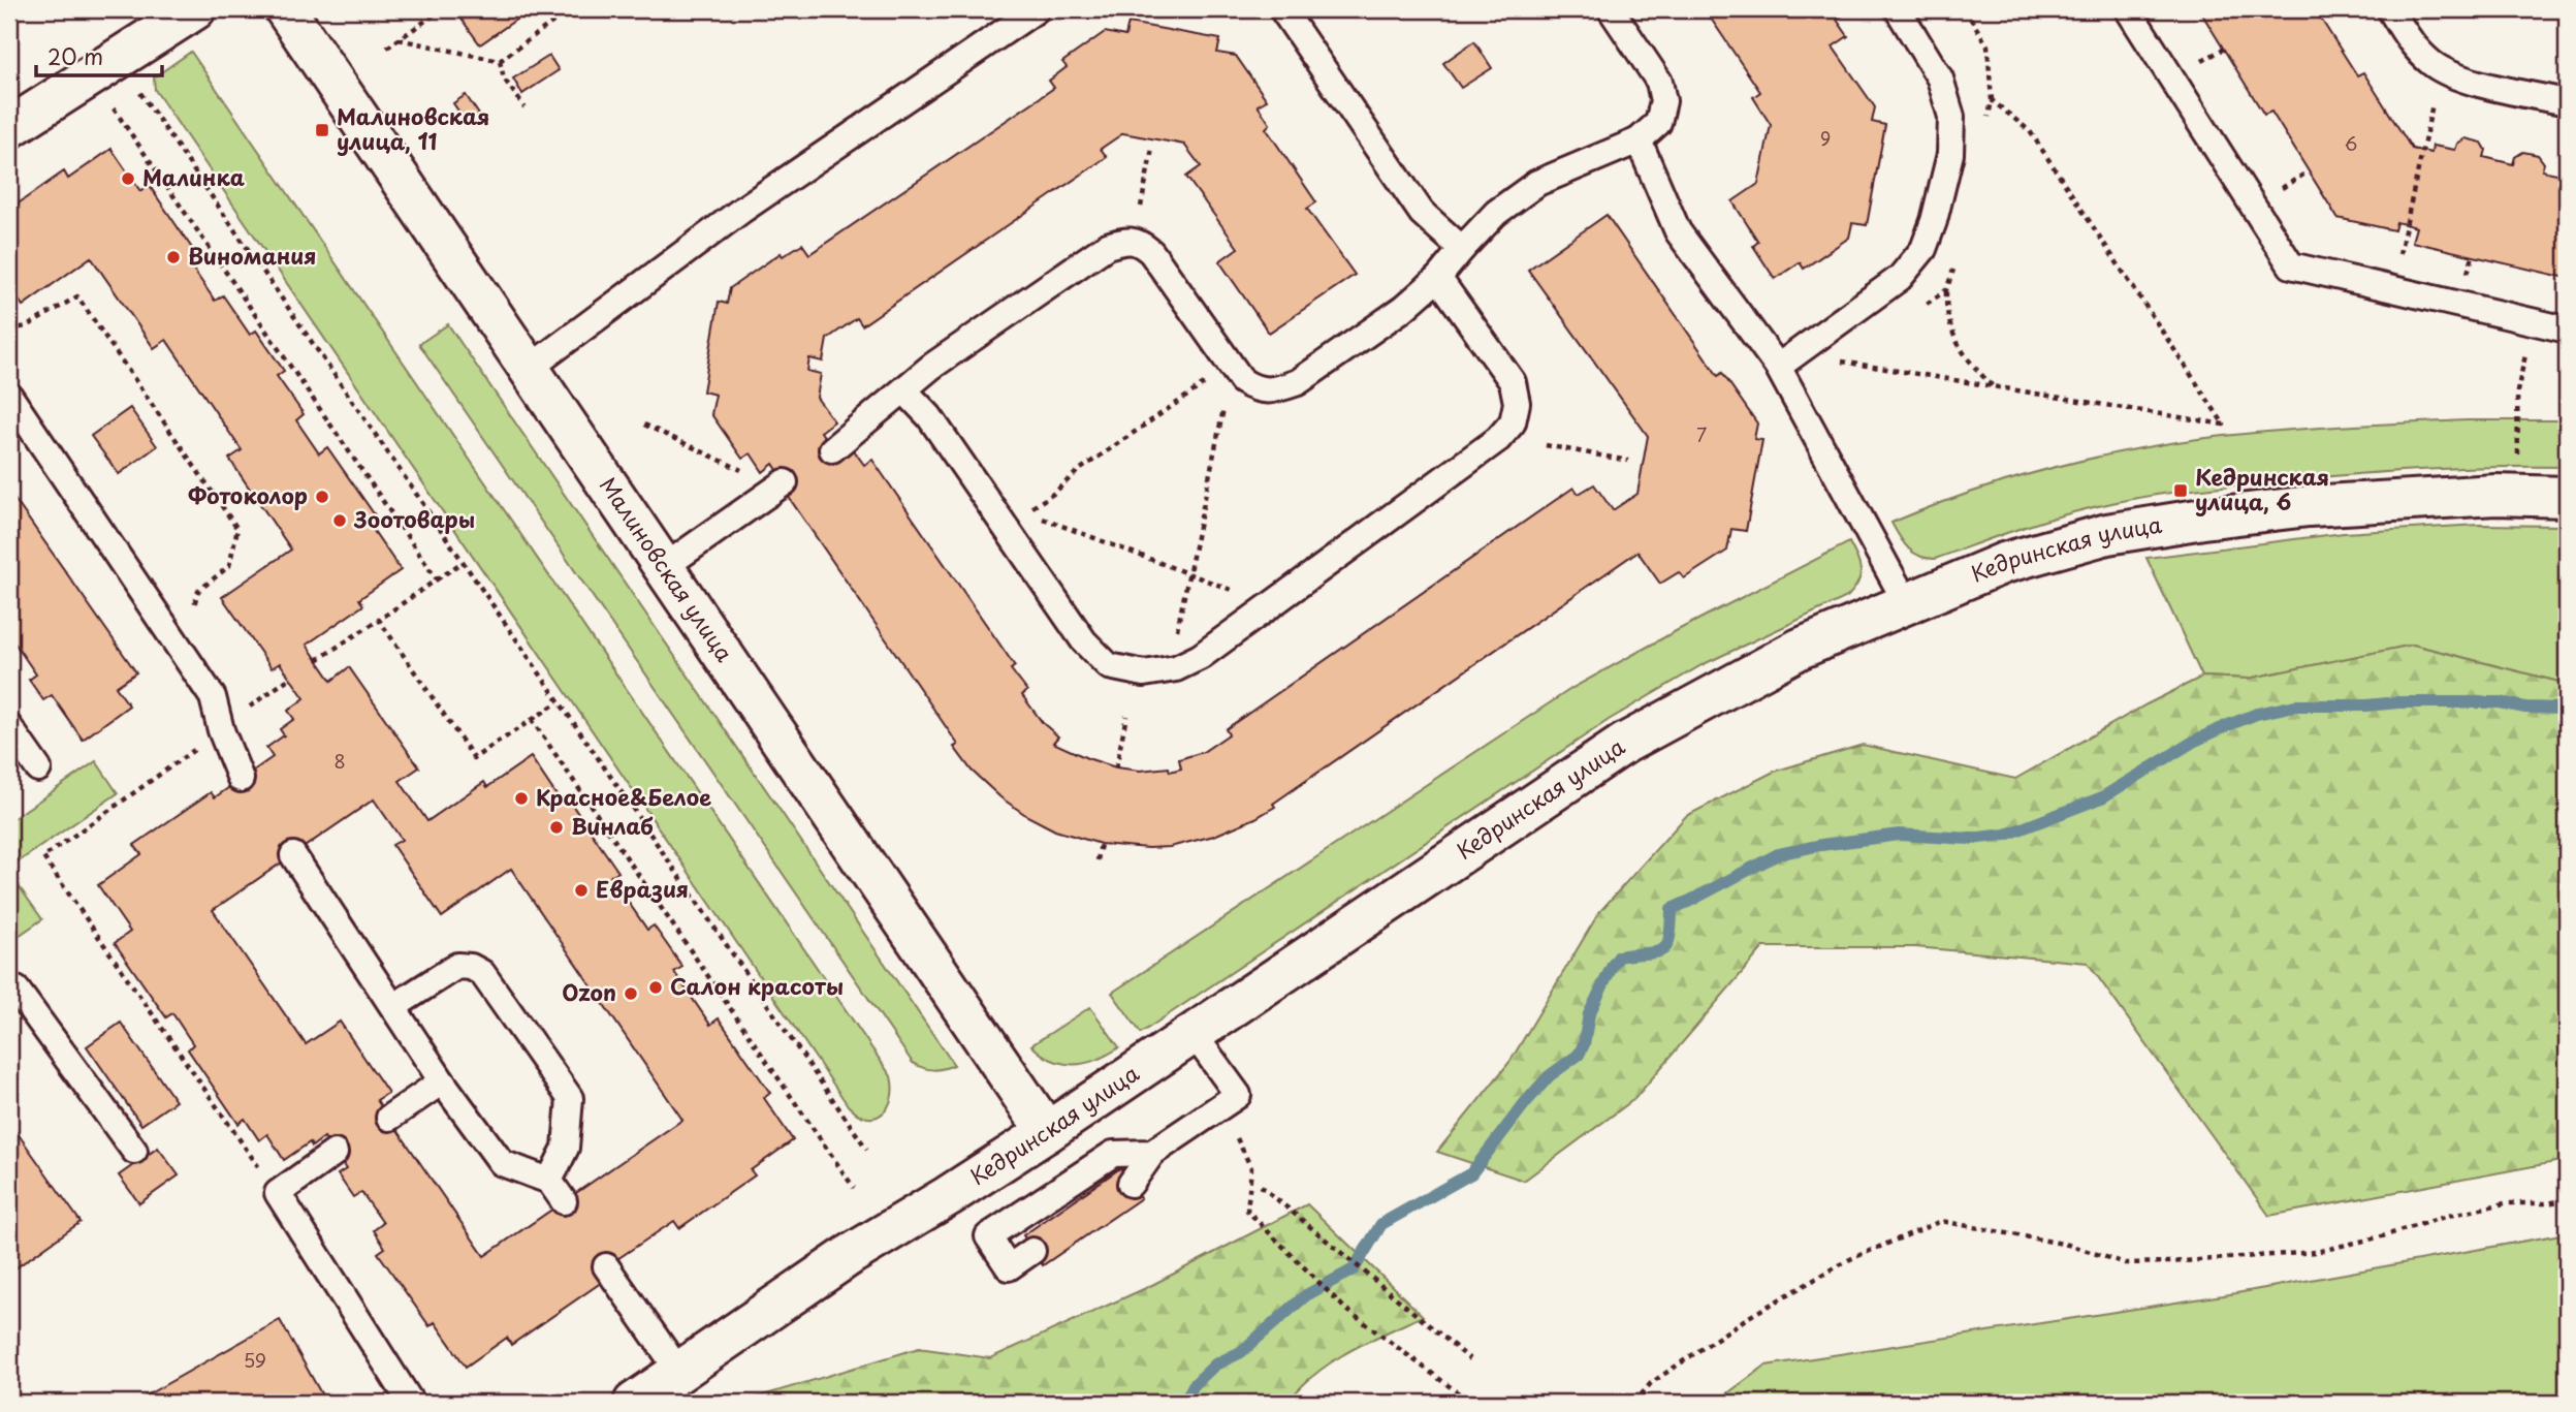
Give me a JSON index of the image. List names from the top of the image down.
{
  "streets": {
    "street": ["Кедринская улица", "Малиновская улица"]
  },
  "crossings": [
    ["Кедринская улица", "Малиновская улица"]
  ],
  "places": {
    "transit": ["Малиновская улица, 11", "Кедринская улица, 6"],
    "other": [
      "Малинка",
      "Виномания",
      "Фотоколор",
      "Зоотовары",
      "Красное&Белое",
      "Винлаб",
      "Евразия",
      "Салон красоты",
      "Ozon"
    ]
  },
  "house_numbers": [
    "9",
    "6",
    "7",
    "8",
    "59"
  ],
  "scale_bar": "20 m"
}
